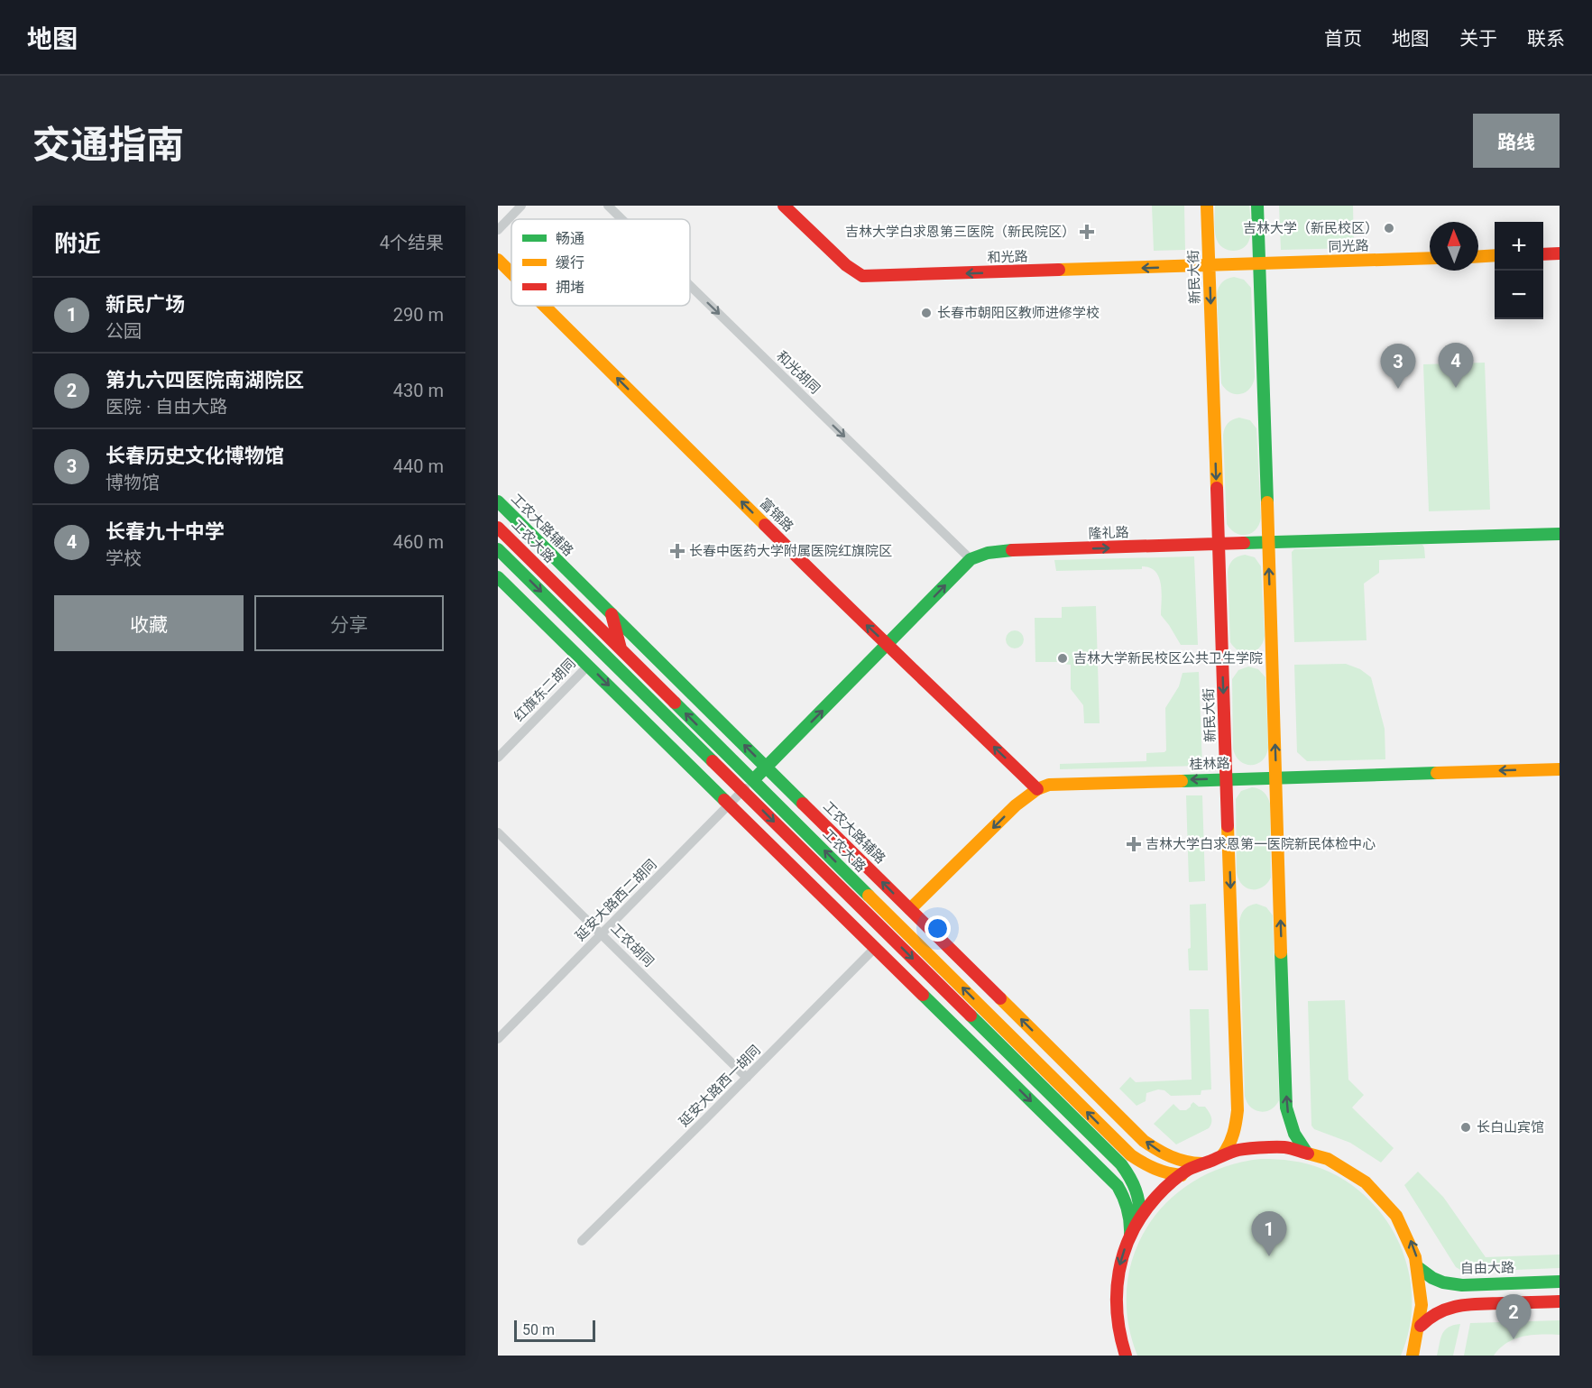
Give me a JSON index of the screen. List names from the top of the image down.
{
  "streets": {
    "street": [
      "同光路",
      "和光路",
      "新民大街",
      "和光胡同",
      "富锦路",
      "工农大路辅路",
      "隆礼路",
      "工农大路",
      "红旗东二胡同",
      "桂林路",
      "延安大路西二胡同",
      "工农胡同",
      "延安大路西一胡同",
      "自由大路"
    ]
  },
  "crossings": [
    ["同光路", "和光路"],
    ["和光路", "新民大街"],
    ["新民大街", "隆礼路"],
    ["新民大街", "桂林路"],
    ["和光胡同", "隆礼路"],
    ["富锦路", "隆礼路"],
    ["富锦路", "桂林路"],
    ["工农大路辅路", "隆礼路"],
    ["工农大路辅路", "桂林路"],
    ["隆礼路", "工农大路"],
    ["隆礼路", "延安大路西二胡同"],
    ["工农大路", "延安大路西二胡同"],
    ["延安大路西二胡同", "工农胡同"],
    ["工农胡同", "延安大路西一胡同"]
  ],
  "one_way": [
    "和光路",
    "和光胡同",
    "富锦路",
    "隆礼路",
    "桂林路"
  ],
  "places": {
    "other": [
      "吉林大学（新民校区）",
      "长春市朝阳区教师进修学校",
      "吉林大学新民校区公共卫生学院",
      "长白山宾馆"
    ],
    "health": ["吉林大学白求恩第三医院（新民院区）", "长春中医药大学附属医院红旗院区", "吉林大学白求恩第一医院新民体检中心"]
  },
  "legend": ["畅通", "缓行", "拥堵"],
  "scale_bar": "50 m",
  "north": "top",
  "page": {
    "header": "地图",
    "nav": [
      "首页",
      "地图",
      "关于",
      "联系"
    ],
    "title": "交通指南",
    "buttons": [
      "路线",
      ["收藏", "分享"]
    ],
    "heading": ["附近", "4个结果"],
    "map_buttons": ["+", "−"],
    "list": [
      {
        "mark": "1",
        "name": "新民广场",
        "note": "公园",
        "value": "290 m"
      },
      {
        "mark": "2",
        "name": "第九六四医院南湖院区",
        "note": "医院 · 自由大路",
        "value": "430 m"
      },
      {
        "mark": "3",
        "name": "长春历史文化博物馆",
        "note": "博物馆",
        "value": "440 m"
      },
      {
        "mark": "4",
        "name": "长春九十中学",
        "note": "学校",
        "value": "460 m"
      }
    ],
    "pins": [
      "4",
      "3",
      "1",
      "2"
    ],
    "scale": "50 m"
  }
}
